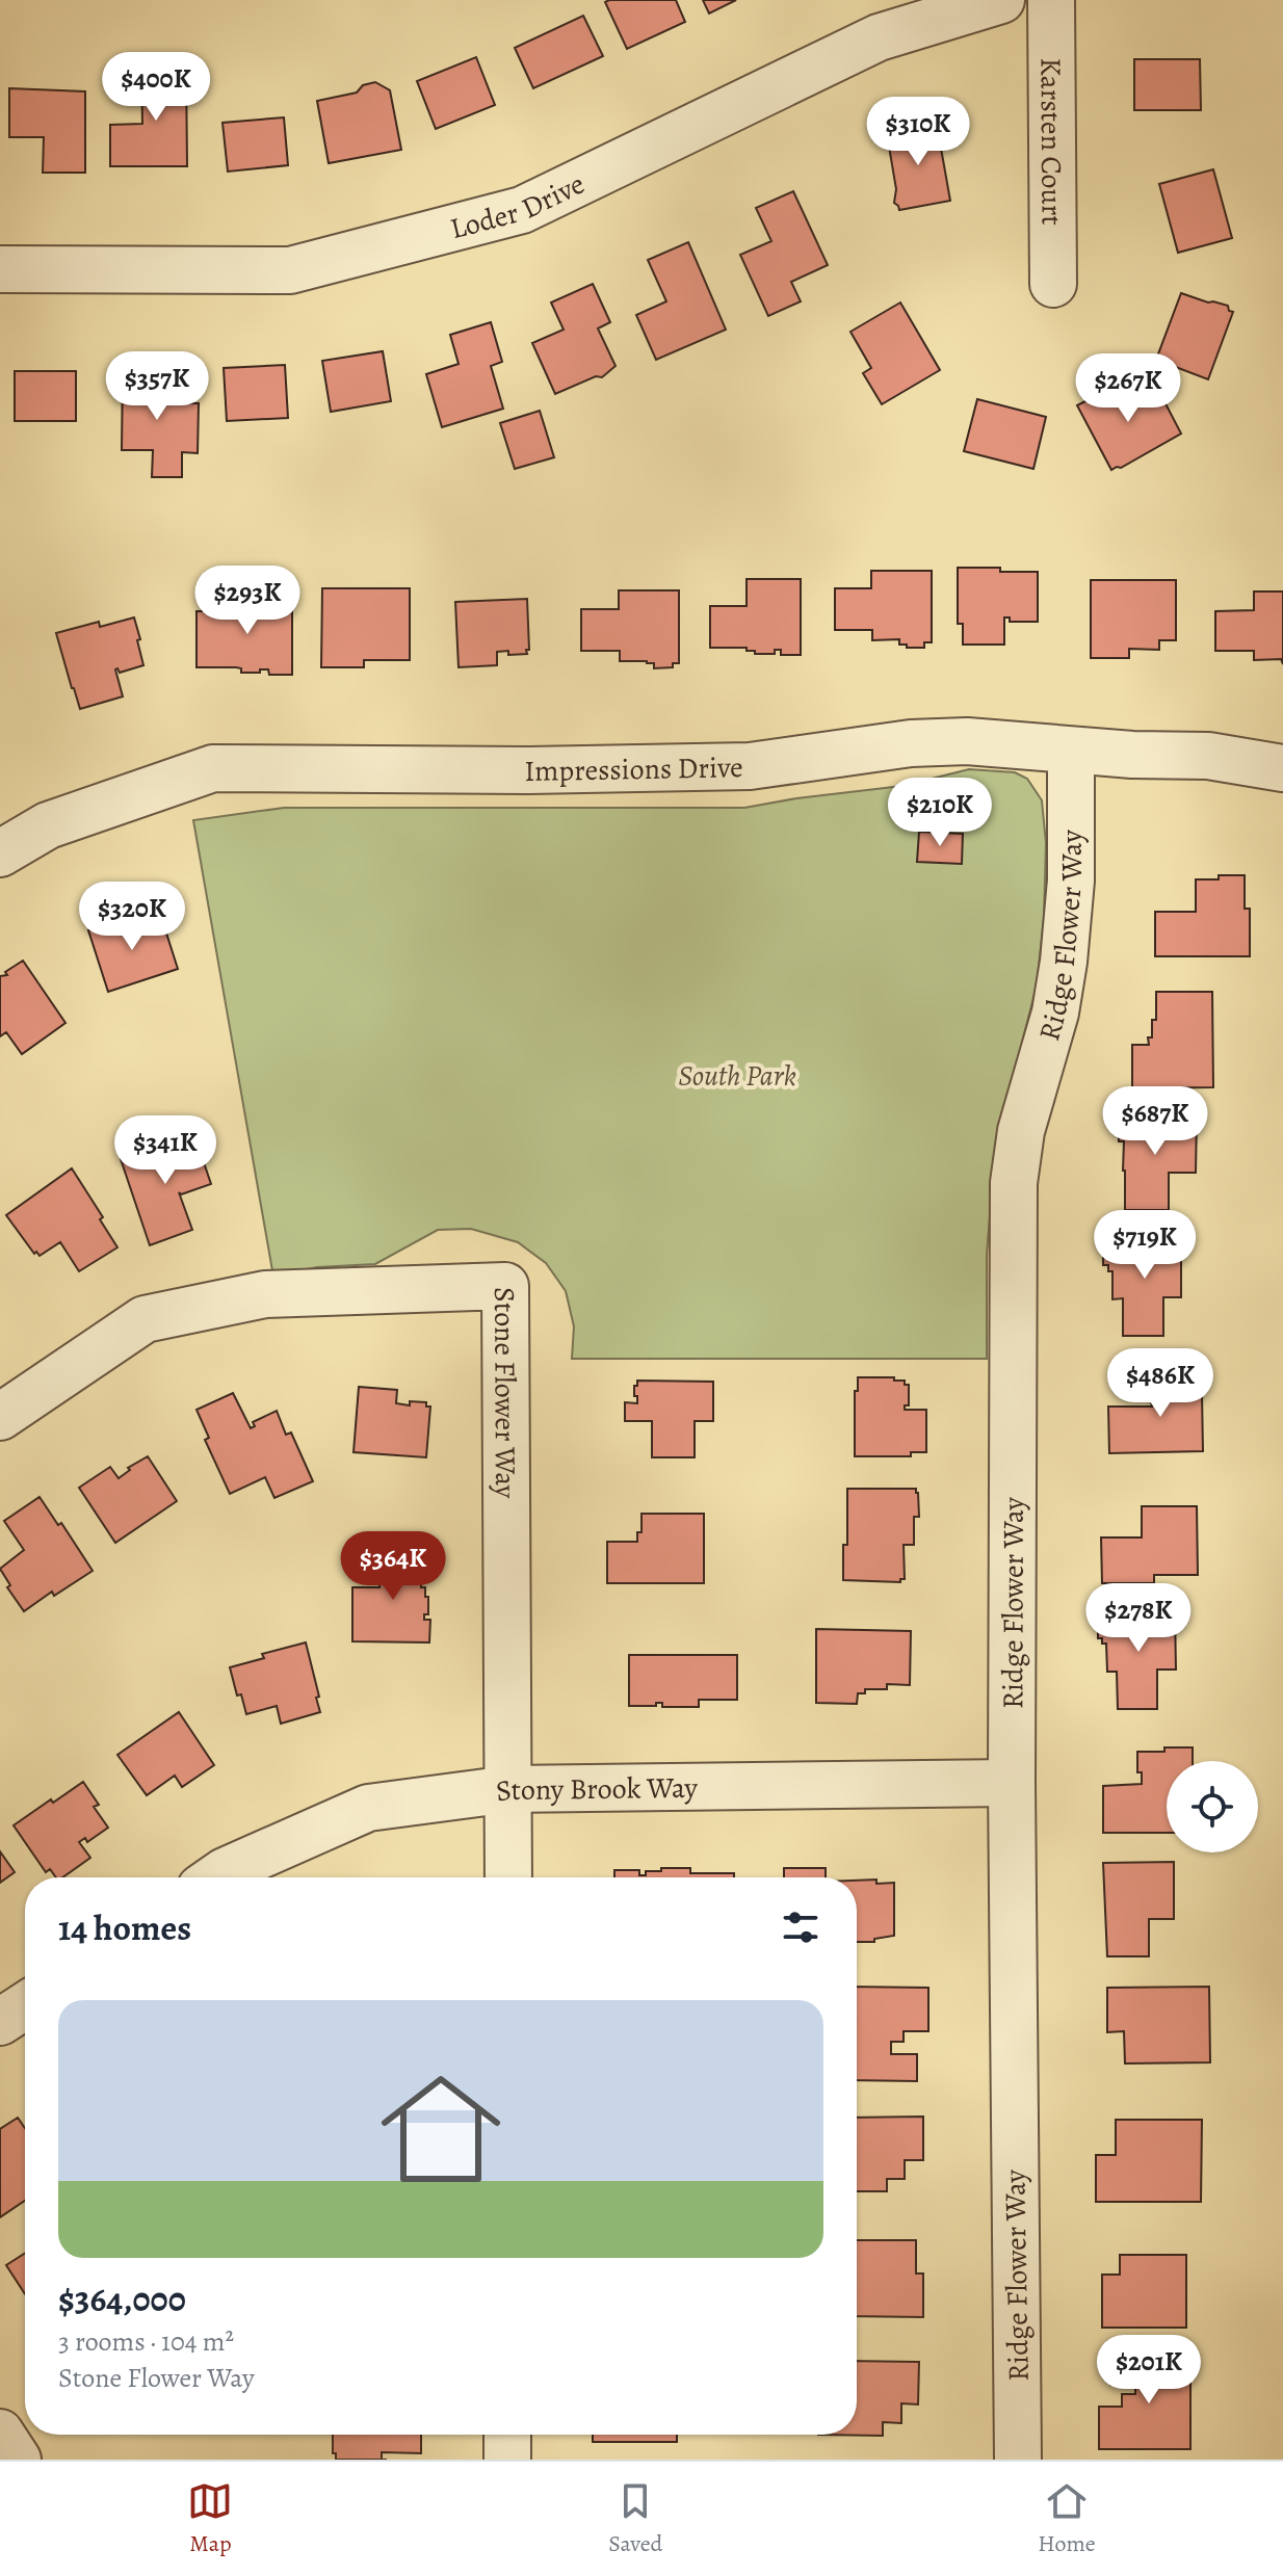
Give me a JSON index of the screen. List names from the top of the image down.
{
  "streets": {
    "street": [
      "Karsten Court",
      "Loder Drive",
      "Impressions Drive",
      "Ridge Flower Way",
      "Stone Flower Way",
      "Stony Brook Way"
    ]
  },
  "crossings": [
    ["Impressions Drive", "Ridge Flower Way"],
    ["Ridge Flower Way", "Stony Brook Way"],
    ["Stone Flower Way", "Stony Brook Way"]
  ],
  "parks": ["South Park"],
  "page": {
    "price": [
      "$400K",
      "$310K",
      "$357K",
      "$267K",
      "$293K",
      "$210K",
      "$320K",
      "$687K",
      "$341K",
      "$719K",
      "$486K",
      "$364K",
      "$278K",
      "$201K"
    ],
    "heading": "14 homes",
    "list": [
      {
        "name": "$364,000",
        "note": "3 rooms · 104 m² · Stone Flower Way"
      }
    ],
    "tabs": ["Map", "Saved", "Home"]
  }
}
